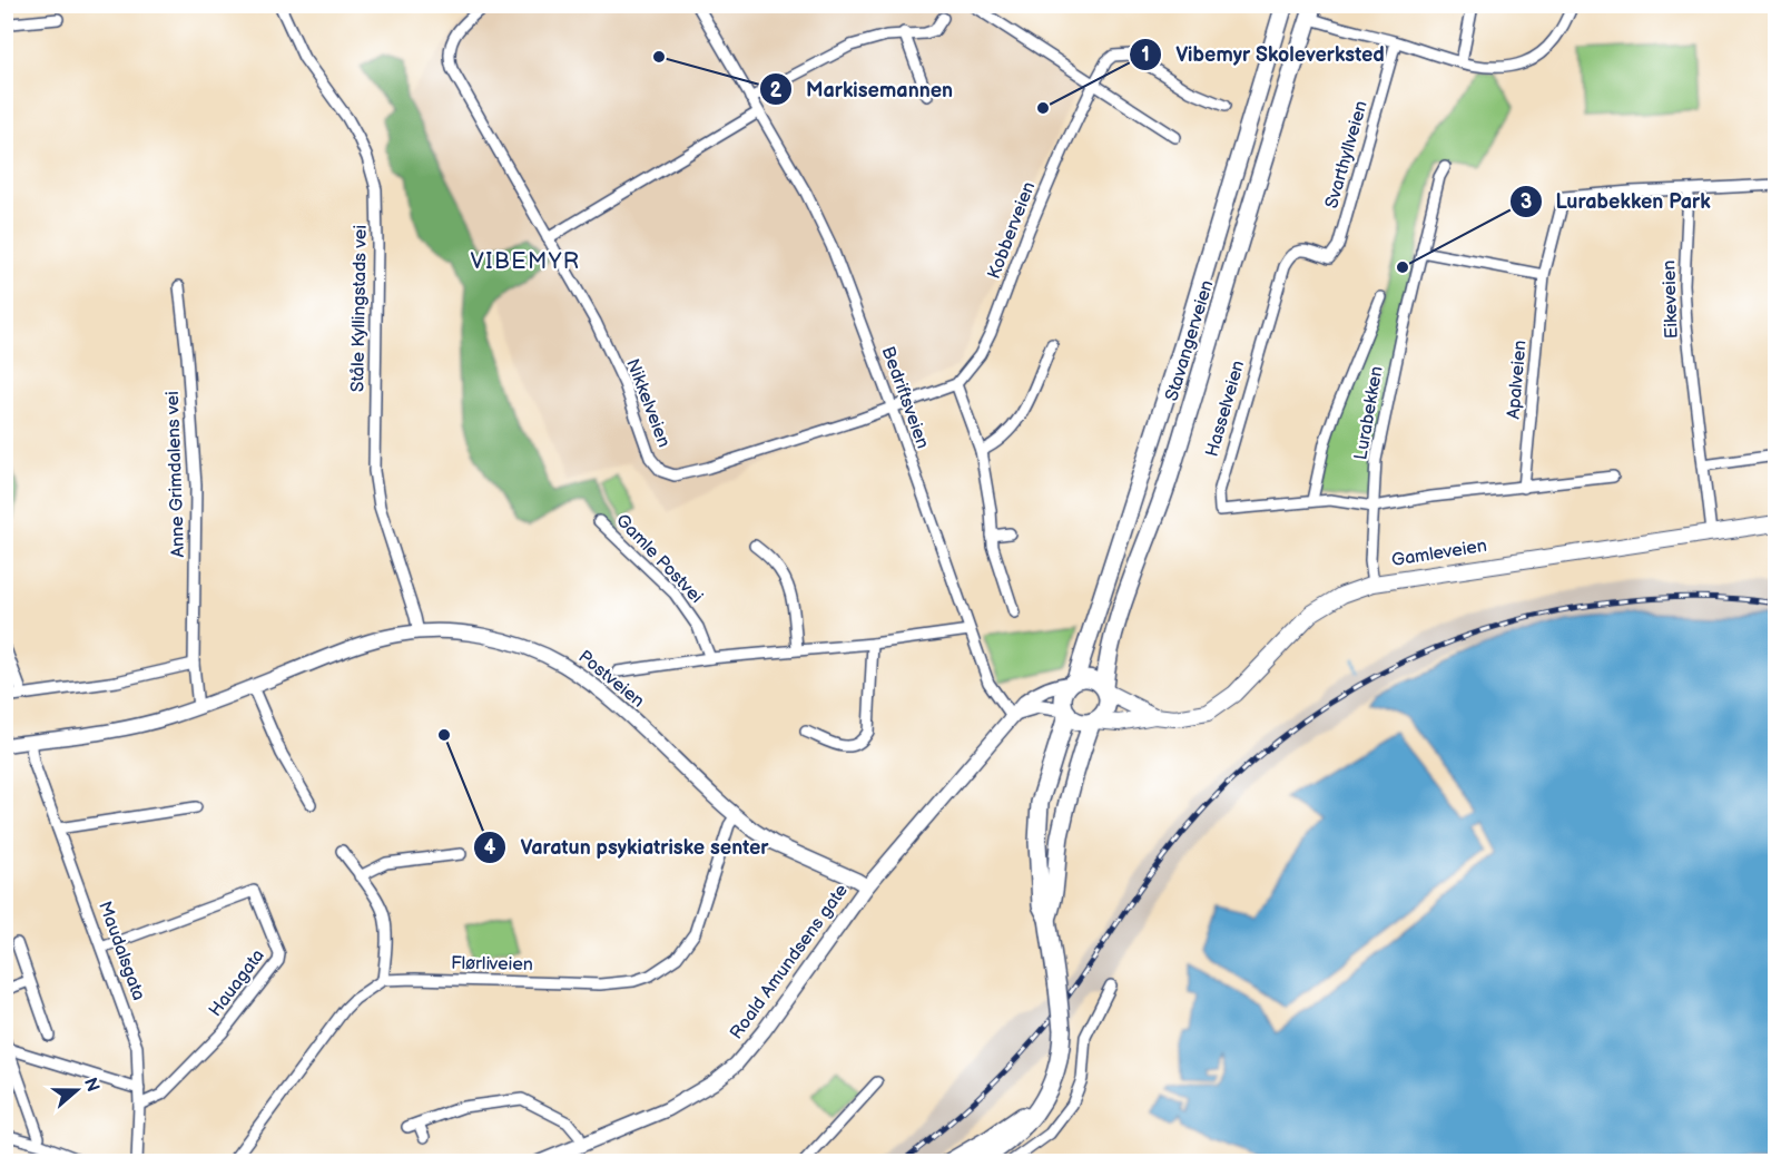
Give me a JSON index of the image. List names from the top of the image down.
{
  "streets": {
    "main road": ["Stavangerveien", "Gamleveien"],
    "street": [
      "Svarthyllveien",
      "Kobberveien",
      "Eikeveien",
      "Ståle Kyllingstads vei",
      "Apalveien",
      "Bedriftsveien",
      "Nikkelveien",
      "Hasselveien",
      "Lurabekken",
      "Anne Grimdalens vei",
      "Gamle Postvei",
      "Postveien",
      "Maudalsgata",
      "Roald Amundsens gate",
      "Flørliveien",
      "Hauagata"
    ]
  },
  "crossings": [
    ["Svarthyllveien", "Hasselveien"],
    ["Kobberveien", "Bedriftsveien"],
    ["Kobberveien", "Nikkelveien"],
    ["Eikeveien", "Apalveien"],
    ["Eikeveien", "Gamleveien"],
    ["Ståle Kyllingstads vei", "Postveien"],
    ["Stavangerveien", "Gamleveien"],
    ["Stavangerveien", "Roald Amundsens gate"],
    ["Bedriftsveien", "Nikkelveien"],
    ["Bedriftsveien", "Roald Amundsens gate"],
    ["Hasselveien", "Lurabekken"],
    ["Lurabekken", "Gamleveien"],
    ["Anne Grimdalens vei", "Postveien"],
    ["Gamleveien", "Roald Amundsens gate"],
    ["Postveien", "Maudalsgata"],
    ["Postveien", "Roald Amundsens gate"],
    ["Postveien", "Flørliveien"],
    ["Maudalsgata", "Hauagata"]
  ],
  "districts": ["VIBEMYR"],
  "places": [
    "Markisemannen",
    "Vibemyr Skoleverksted",
    "Lurabekken Park",
    "Varatun psykiatriske senter"
  ],
  "north": "right"
}
